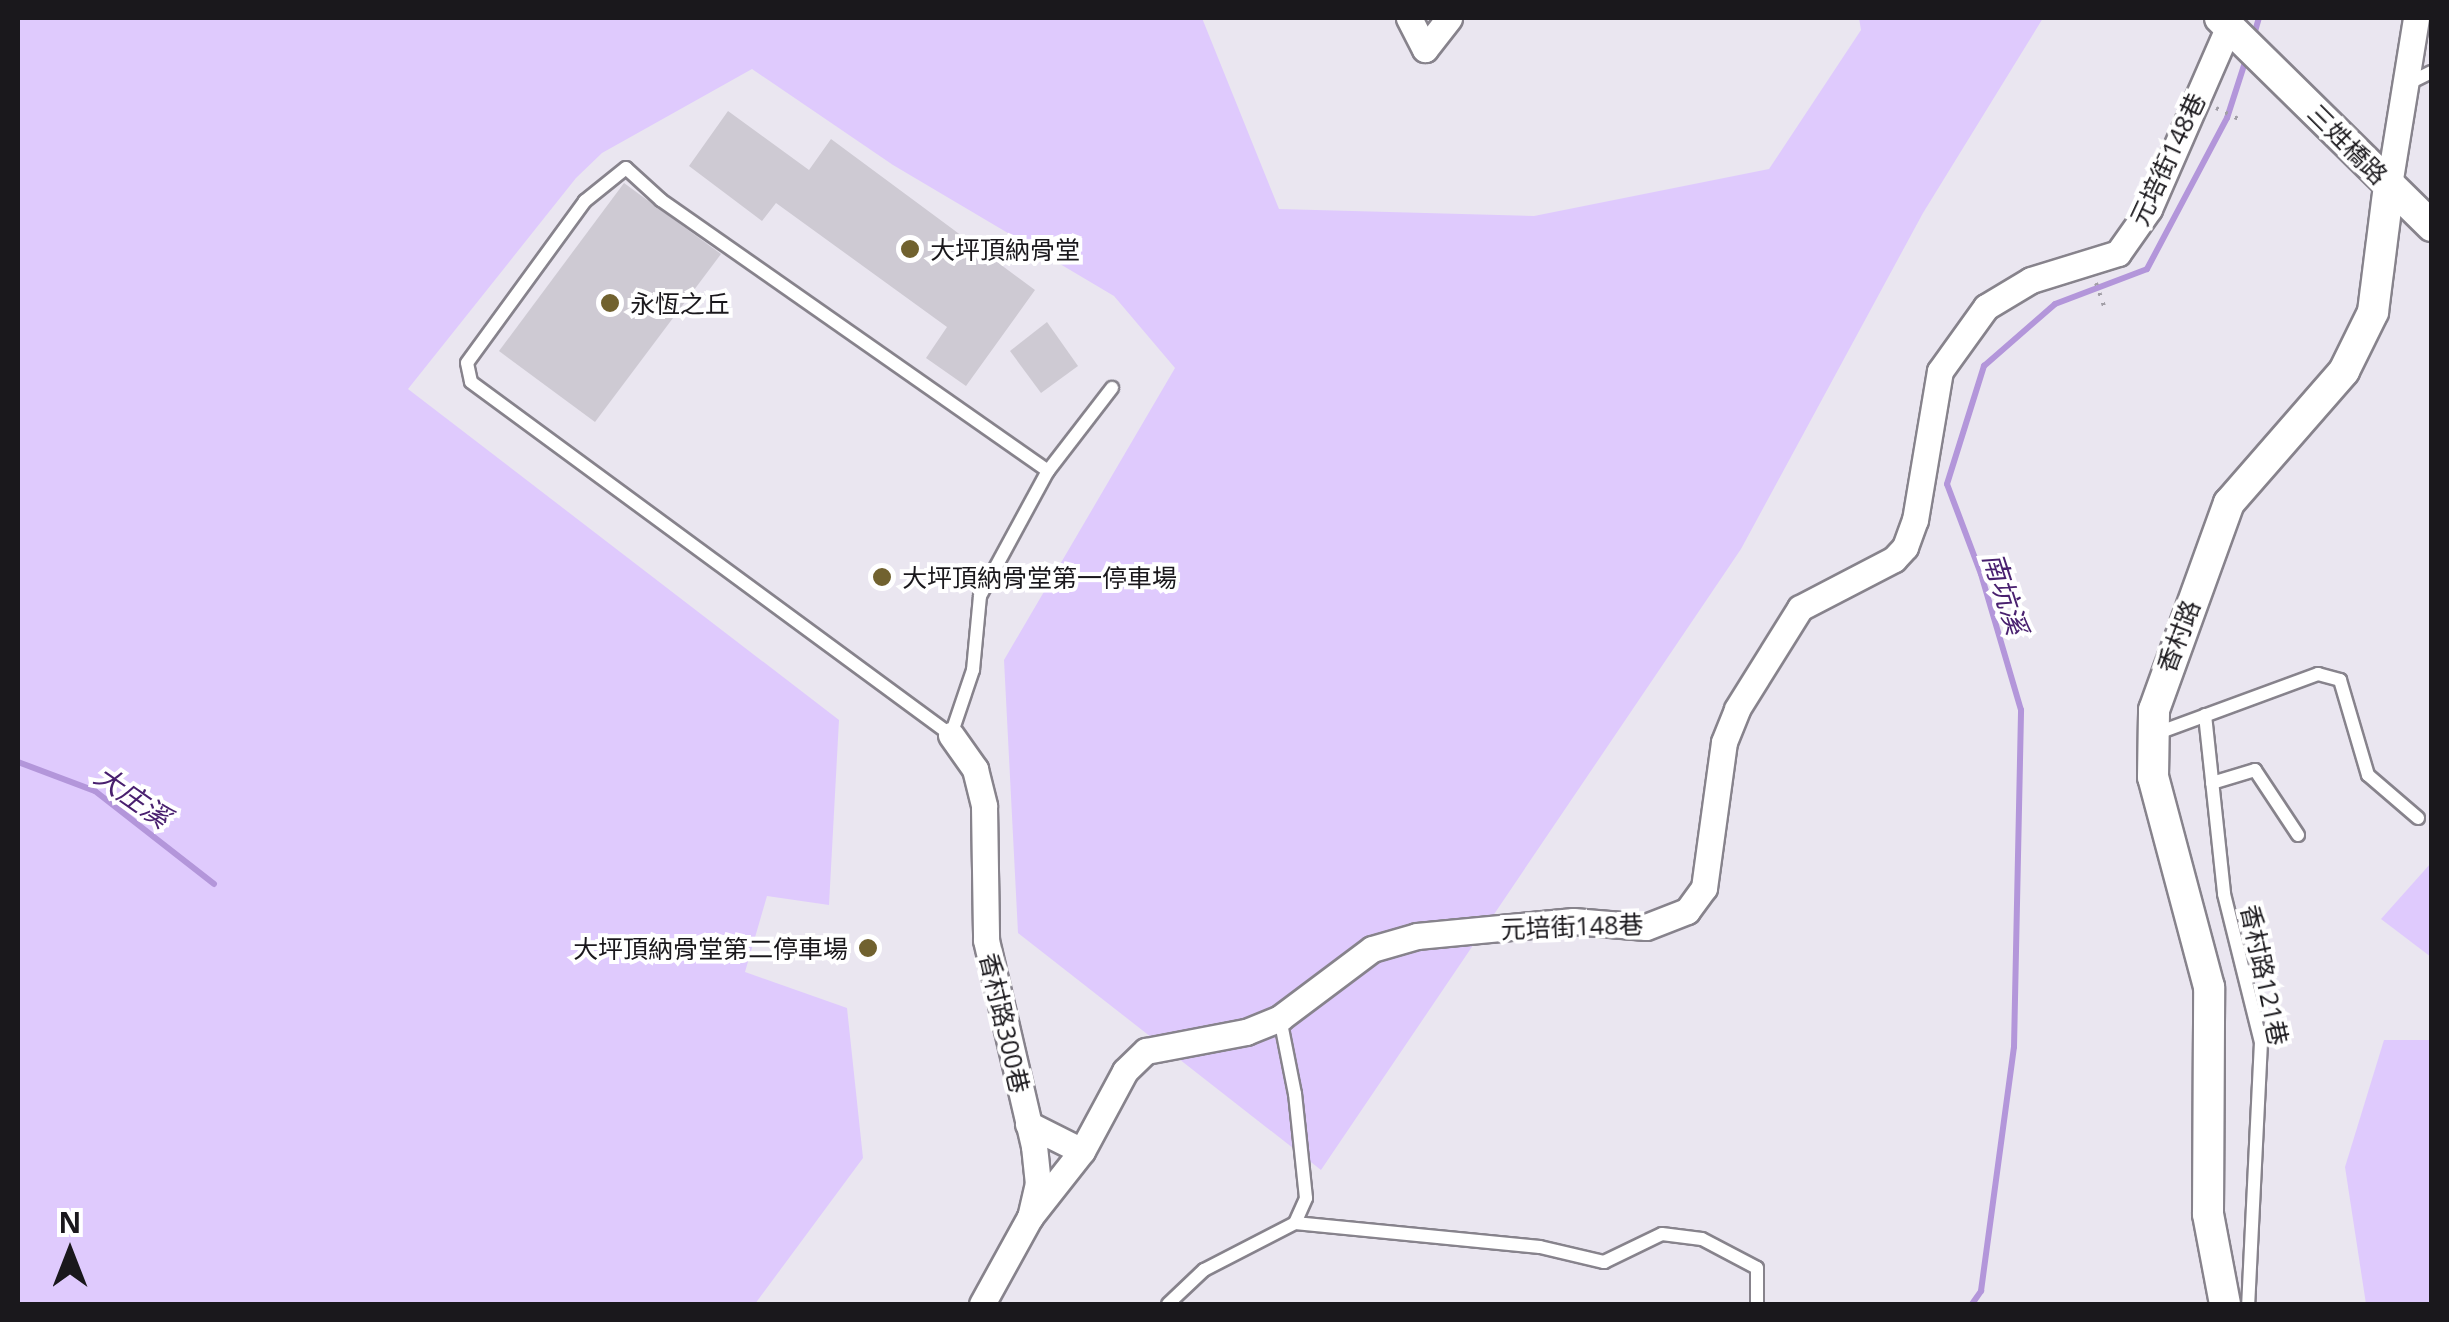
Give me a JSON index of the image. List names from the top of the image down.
{
  "streets": {
    "street": [
      "三姓橋路",
      "元培街148巷",
      "香村路",
      "香村路300巷"
    ],
    "lane": ["香村路121巷"]
  },
  "crossings": [
    ["三姓橋路", "元培街148巷"],
    ["三姓橋路", "香村路"],
    ["元培街148巷", "香村路300巷"]
  ],
  "water": ["南坑溪", "大庄溪"],
  "places": [
    "大坪頂納骨堂",
    "永恆之丘",
    "大坪頂納骨堂第一停車場",
    "大坪頂納骨堂第二停車場"
  ],
  "north": "top"
}
